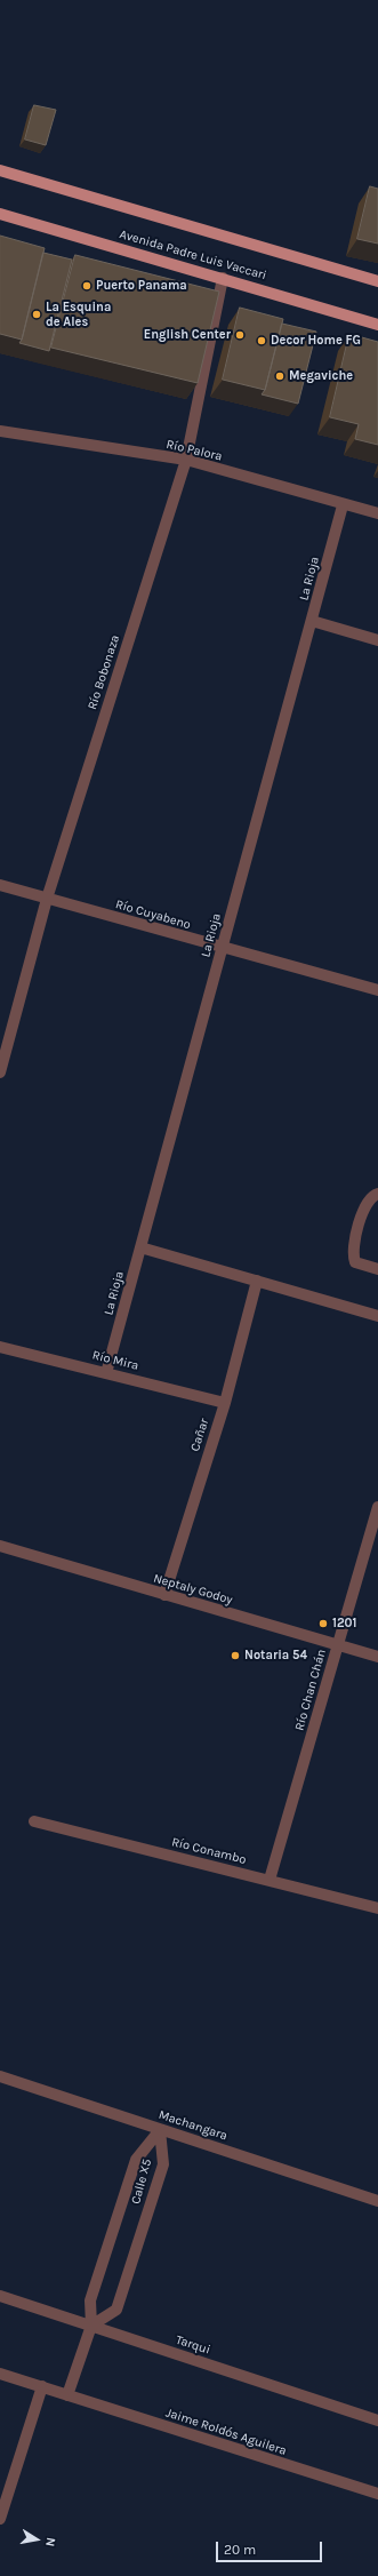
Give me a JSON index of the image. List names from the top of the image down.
{
  "streets": {
    "main road": ["Avenida Padre Luis Vaccari"],
    "street": [
      "Río Palora",
      "La Rioja",
      "Río Bobonaza",
      "Río Cuyabeno",
      "Río Mira",
      "Cañar",
      "Neptaly Godoy",
      "Río Chan Chán",
      "Río Conambo",
      "Machangara",
      "Calle X5",
      "Tarqui",
      "Jaime Roldós Aguilera"
    ]
  },
  "crossings": [
    ["Avenida Padre Luis Vaccari", "Río Bobonaza"],
    ["Río Palora", "La Rioja"],
    ["Río Palora", "Río Bobonaza"],
    ["La Rioja", "Río Cuyabeno"],
    ["La Rioja", "Río Mira"],
    ["Río Bobonaza", "Río Cuyabeno"],
    ["Río Mira", "Cañar"],
    ["Cañar", "Neptaly Godoy"],
    ["Neptaly Godoy", "Río Chan Chán"],
    ["Río Chan Chán", "Río Conambo"],
    ["Machangara", "Calle X5"],
    ["Calle X5", "Tarqui"],
    ["Calle X5", "Jaime Roldós Aguilera"]
  ],
  "places": [
    "Puerto Panama",
    "La Esquina de Ales",
    "English Center",
    "Decor Home FG",
    "Megaviche",
    "1201",
    "Notaria 54"
  ],
  "scale_bar": "20 m",
  "north": "right"
}
